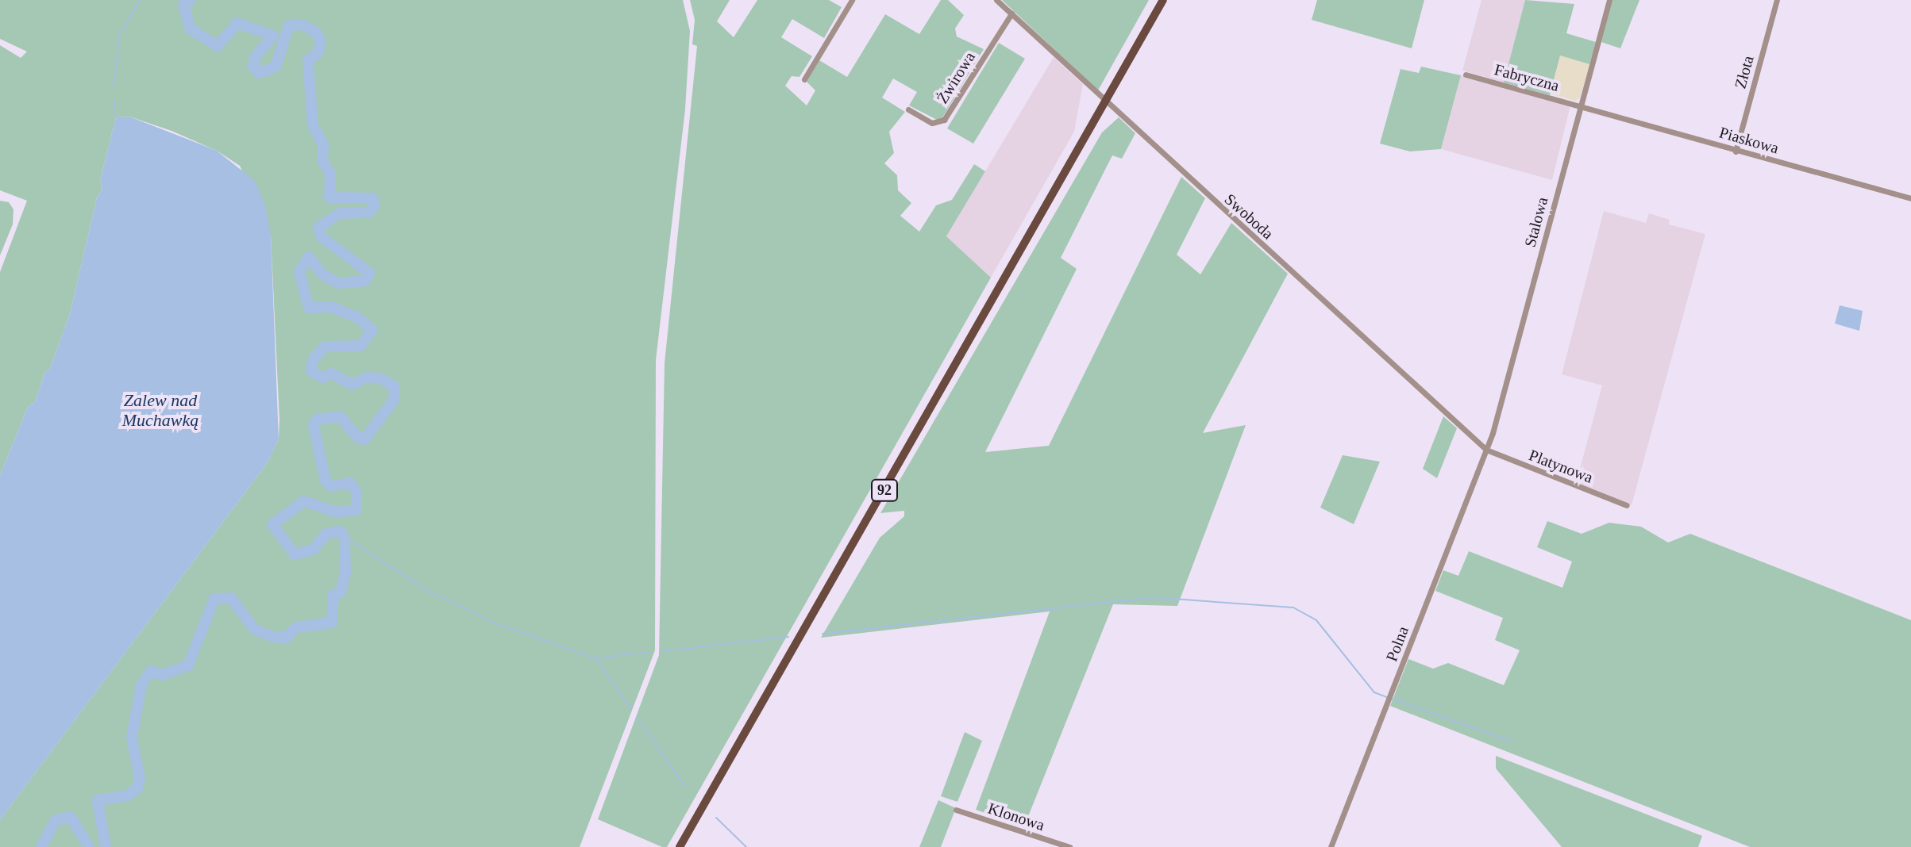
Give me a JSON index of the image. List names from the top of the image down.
{
  "streets": {
    "main road": ["92"],
    "street": [
      "Złota",
      "Żwirowa",
      "Fabryczna",
      "Piaskowa",
      "Swoboda",
      "Stalowa",
      "Platynowa",
      "Polna",
      "Klonowa"
    ]
  },
  "crossings": [
    ["Złota", "Piaskowa"],
    ["Żwirowa", "Swoboda"],
    ["Fabryczna", "Piaskowa"],
    ["Fabryczna", "Stalowa"],
    ["Piaskowa", "Stalowa"],
    ["Swoboda", "Stalowa"],
    ["Swoboda", "Platynowa"],
    ["Swoboda", "92"],
    ["Swoboda", "Polna"],
    ["Stalowa", "Platynowa"],
    ["Stalowa", "Polna"],
    ["Platynowa", "Polna"]
  ],
  "water": ["Zalew nad Muchawką"]
}
